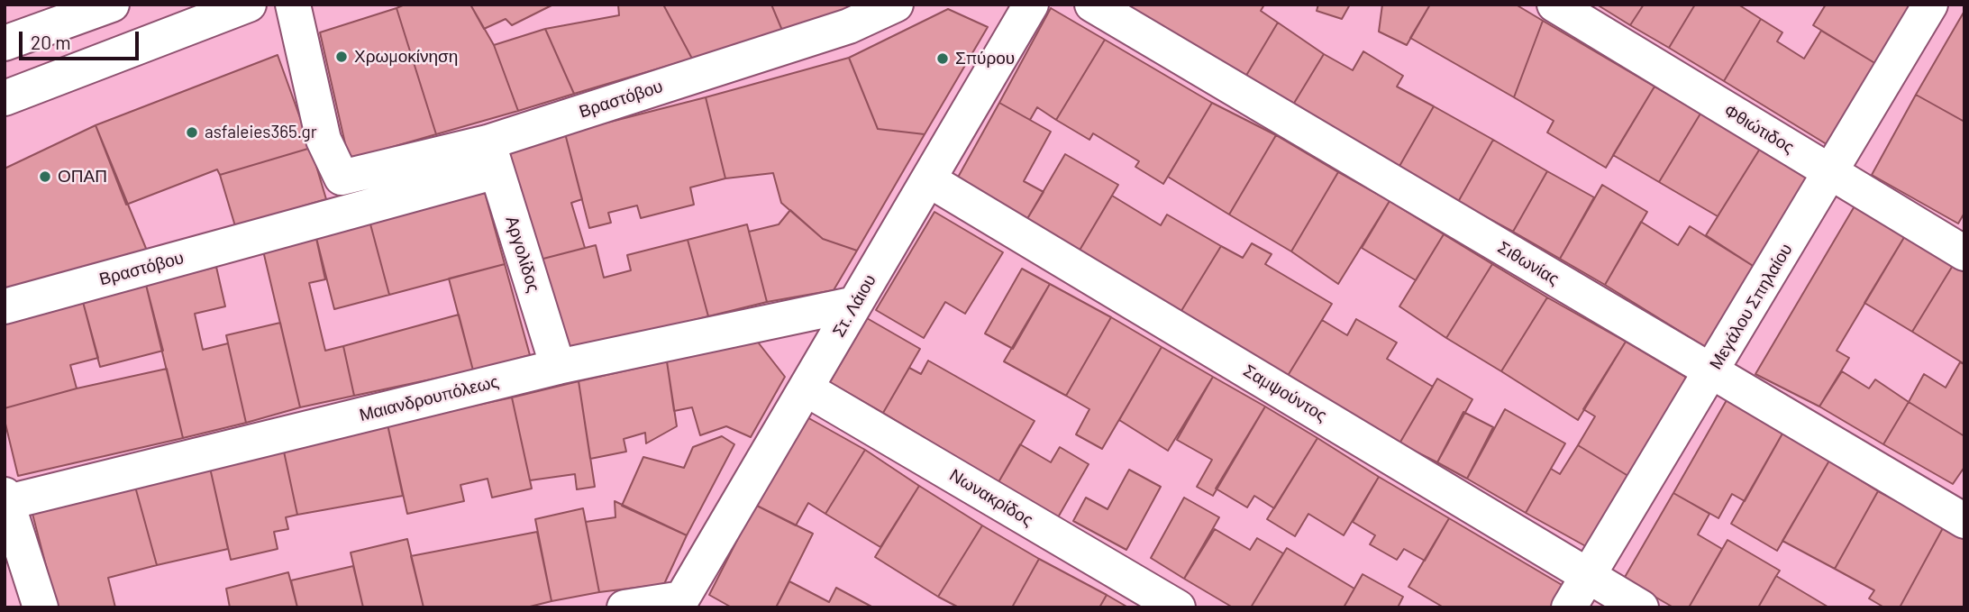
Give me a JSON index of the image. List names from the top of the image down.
{
  "streets": {
    "street": [
      "Βραστόβου",
      "Φθιώτιδος",
      "Αργολίδος",
      "Σιθωνίας",
      "Στ. Λάιου",
      "Μεγάλου Σπηλαίου",
      "Σαμψούντος",
      "Μαιανδρουπόλεως",
      "Νωνακρίδος"
    ]
  },
  "crossings": [
    ["Βραστόβου", "Αργολίδος"],
    ["Φθιώτιδος", "Μεγάλου Σπηλαίου"],
    ["Αργολίδος", "Μαιανδρουπόλεως"],
    ["Σιθωνίας", "Μεγάλου Σπηλαίου"],
    ["Στ. Λάιου", "Σαμψούντος"],
    ["Στ. Λάιου", "Μαιανδρουπόλεως"],
    ["Στ. Λάιου", "Νωνακρίδος"],
    ["Μεγάλου Σπηλαίου", "Σαμψούντος"]
  ],
  "places": [
    "Χρωμοκίνηση",
    "Σπύρου",
    "asfaleies365.gr",
    "ΟΠΑΠ"
  ],
  "scale_bar": "20 m"
}
